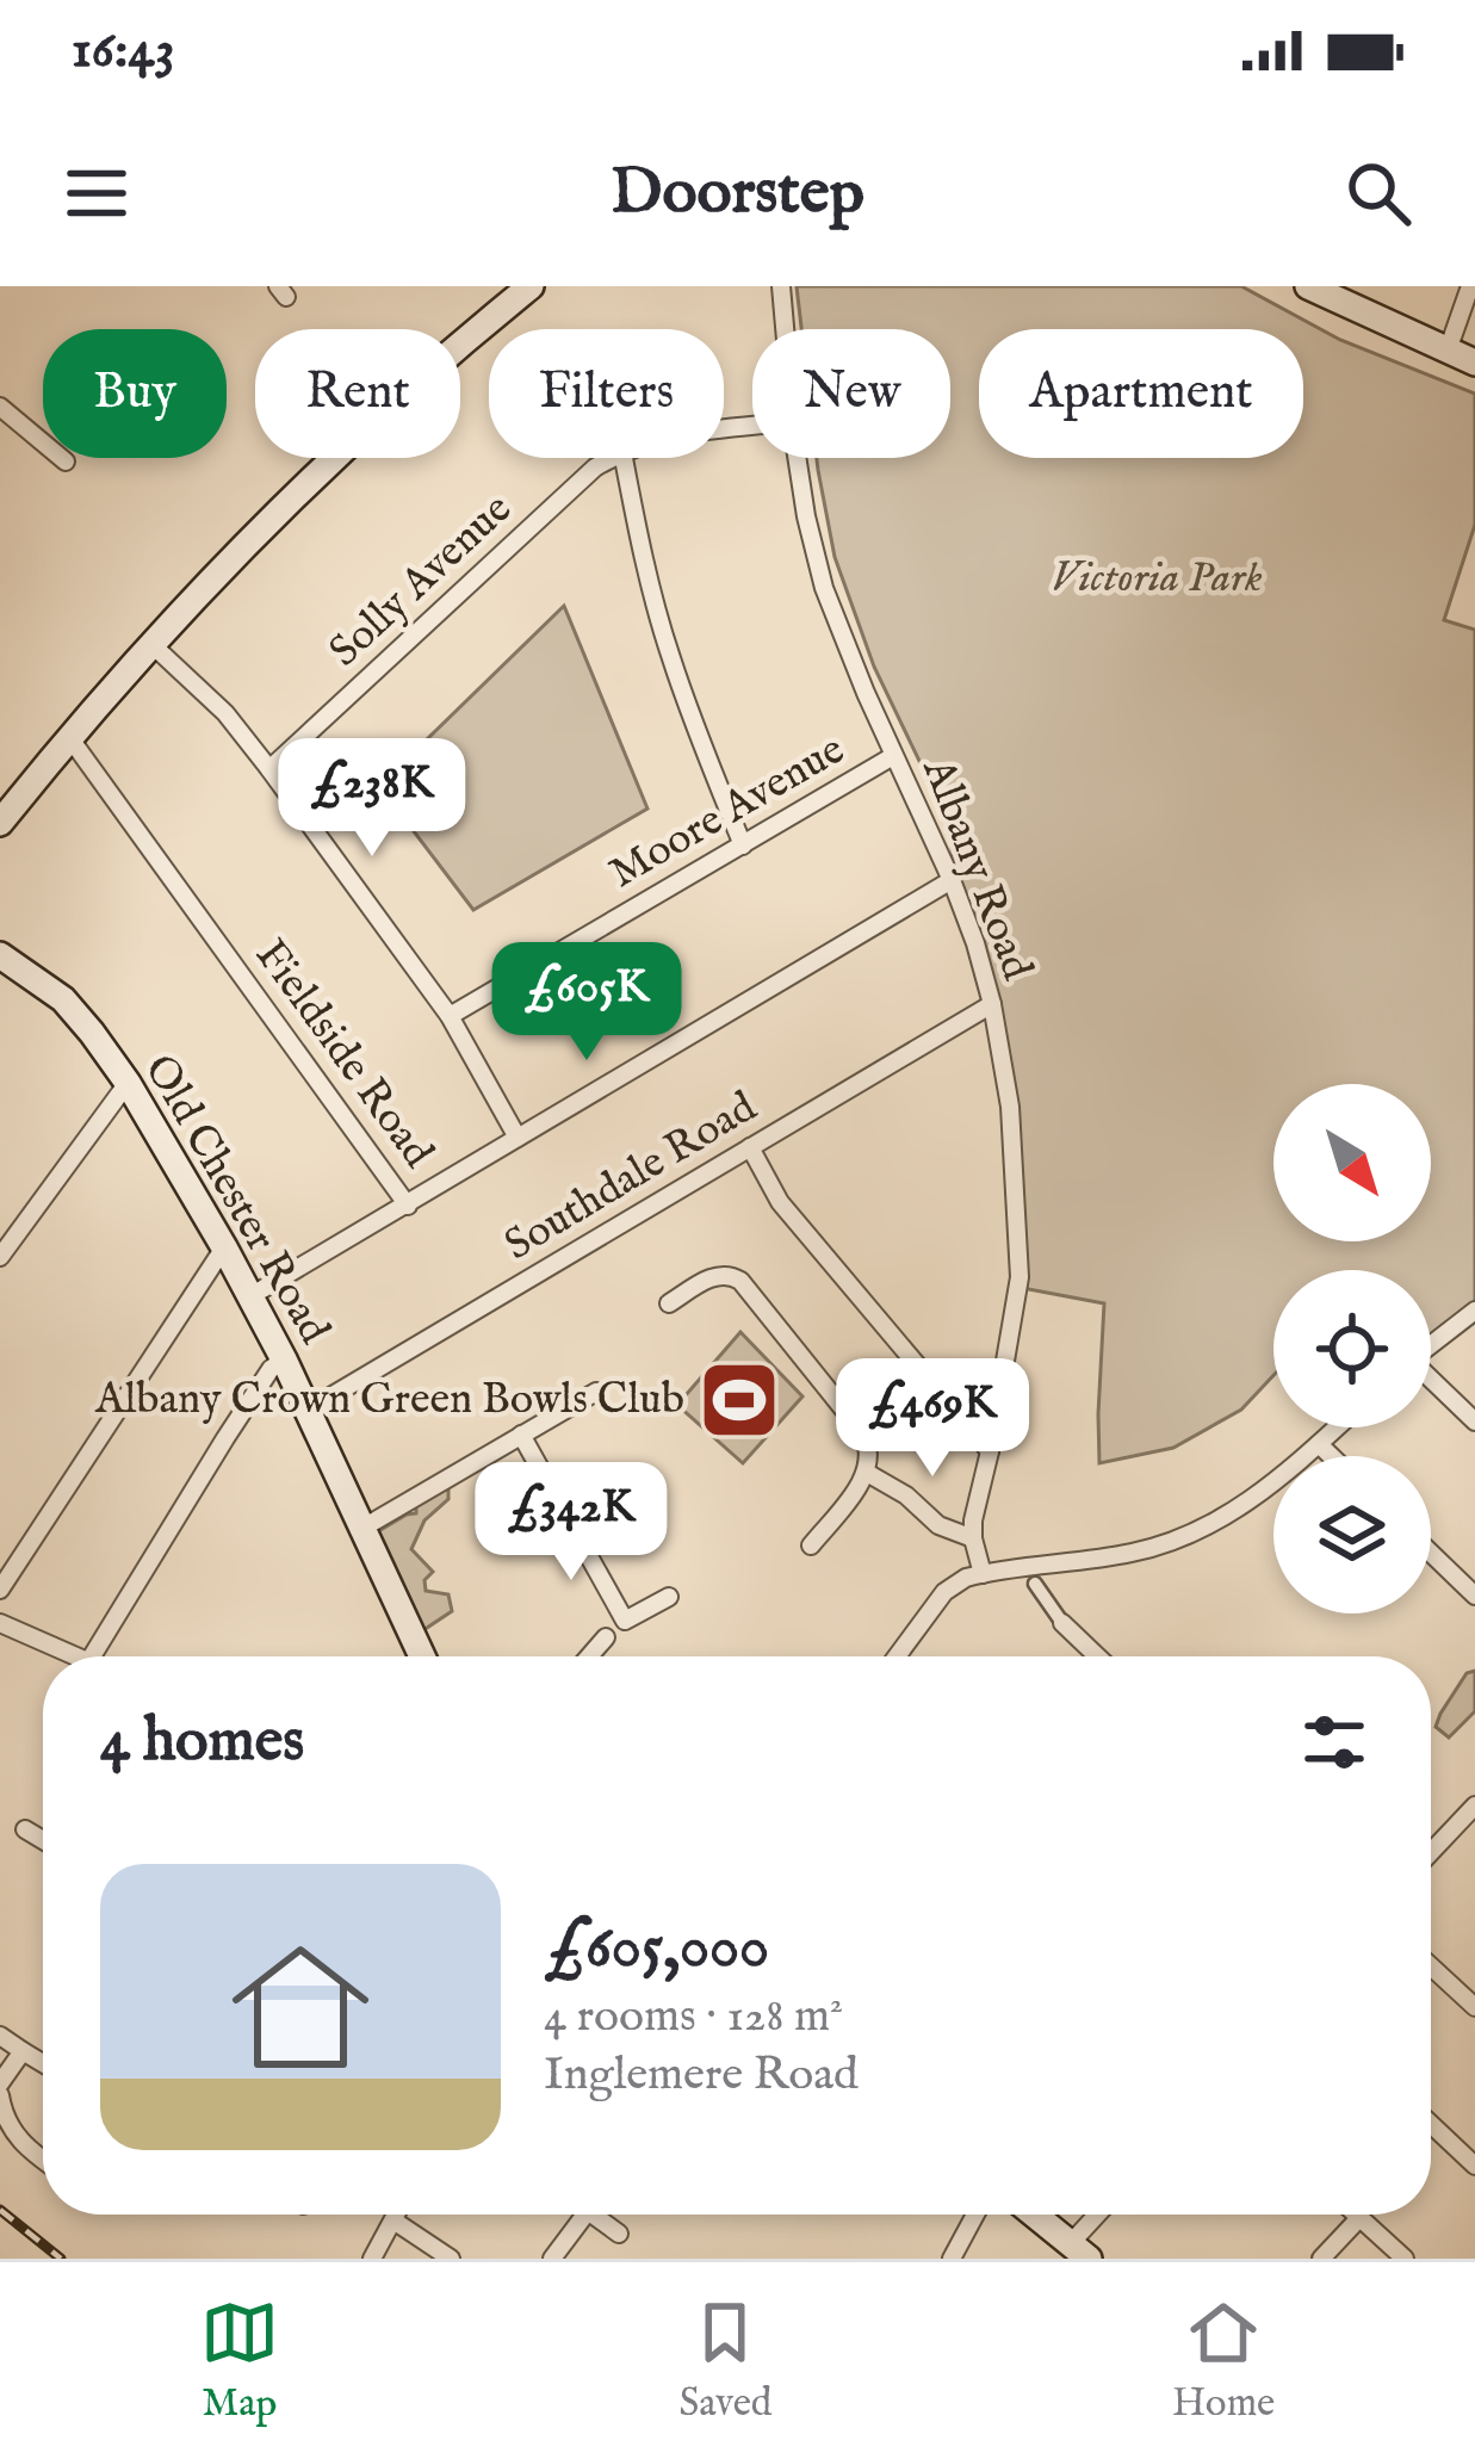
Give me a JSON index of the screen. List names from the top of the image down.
{
  "streets": {
    "main road": ["Old Chester Road"],
    "street": [
      "Solly Avenue",
      "Moore Avenue",
      "Albany Road",
      "Fieldside Road",
      "Southdale Road"
    ]
  },
  "crossings": [
    ["Moore Avenue", "Albany Road"],
    ["Albany Road", "Southdale Road"],
    ["Southdale Road", "Old Chester Road"]
  ],
  "parks": ["Victoria Park"],
  "places": {
    "sports": ["Albany Crown Green Bowls Club"]
  },
  "north": "bottom right",
  "page": {
    "status": "16:43",
    "header": "Doorstep",
    "chip": [
      "Buy",
      "Rent",
      "Filters",
      "New",
      "Apartment"
    ],
    "price": [
      "£238K",
      "£605K",
      "£469K",
      "£342K"
    ],
    "heading": "4 homes",
    "list": [
      {
        "name": "£605,000",
        "note": "4 rooms · 128 m² · Inglemere Road"
      }
    ],
    "tabs": ["Map", "Saved", "Home"]
  }
}
